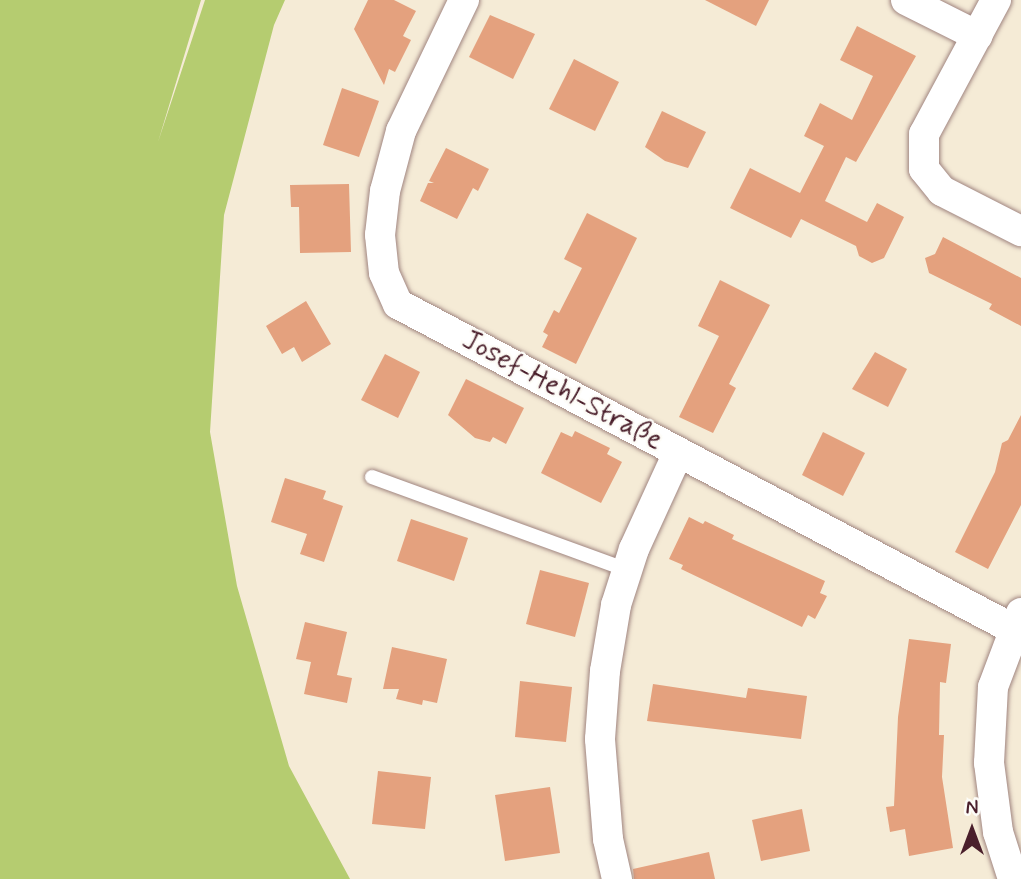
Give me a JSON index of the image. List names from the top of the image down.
{
  "streets": {
    "street": ["Josef-Hehl-Straße"]
  },
  "north": "top"
}
